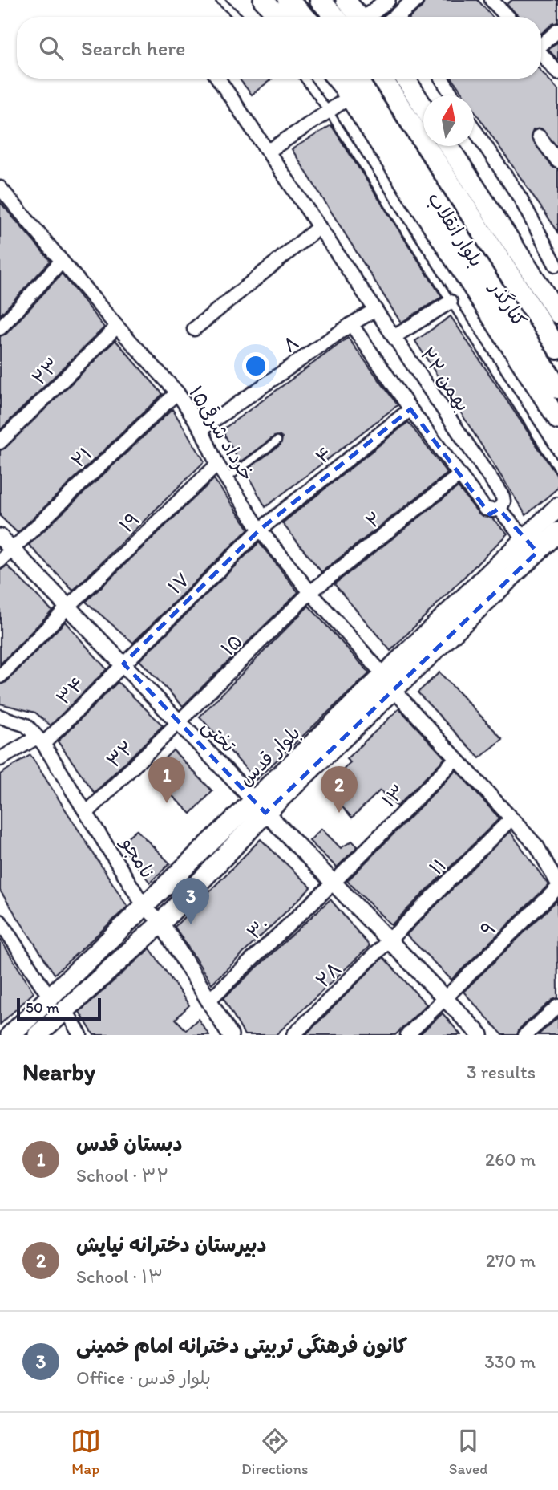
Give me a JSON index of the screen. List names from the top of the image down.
{
  "streets": {
    "main road": ["بلوار انقلاب", "کنارگذر", "بلوار قدس"],
    "street": [
      "۸",
      "۲۳",
      "۲۲ بهمن",
      "۱۵خرداد شرقی",
      "۴",
      "۲۱",
      "۲",
      "۱۹",
      "۱۷",
      "۱۵",
      "۳۴",
      "تختی",
      "۳۲",
      "۱۳",
      "نامجو",
      "۱۱",
      "۳۰",
      "۹",
      "۲۸"
    ]
  },
  "crossings": [
    ["بلوار انقلاب", "کنارگذر"],
    ["۸", "۲۲ بهمن"],
    ["۸", "۱۵خرداد شرقی"],
    ["۲۳", "۱۵خرداد شرقی"],
    ["۱۵خرداد شرقی", "۴"],
    ["۱۵خرداد شرقی", "۲۱"],
    ["۱۵خرداد شرقی", "۲"],
    ["۱۵خرداد شرقی", "۱۹"],
    ["۱۵خرداد شرقی", "۱۷"],
    ["۱۵خرداد شرقی", "۱۵"],
    ["۱۵خرداد شرقی", "بلوار قدس"],
    ["۱۵خرداد شرقی", "۱۳"],
    ["۱۵خرداد شرقی", "۱۱"],
    ["۱۵خرداد شرقی", "۹"],
    ["۴", "۱۷"],
    ["۲۱", "تختی"],
    ["۲", "۱۵"],
    ["۱۹", "تختی"],
    ["۱۷", "۳۴"],
    ["۱۷", "تختی"],
    ["۱۵", "تختی"],
    ["۱۵", "۳۲"],
    ["۳۴", "تختی"],
    ["۳۴", "نامجو"],
    ["تختی", "۳۲"],
    ["تختی", "بلوار قدس"],
    ["تختی", "۱۳"],
    ["تختی", "۱۱"],
    ["تختی", "۳۰"],
    ["تختی", "۹"],
    ["تختی", "۲۸"],
    ["۳۲", "نامجو"],
    ["بلوار قدس", "نامجو"],
    ["۱۳", "۳۰"],
    ["نامجو", "۳۰"],
    ["۱۱", "۲۸"]
  ],
  "scale_bar": "50 m",
  "north": "top",
  "page": {
    "search": "Search here",
    "pins": ["1", "2", "3"],
    "scale": "50 m",
    "heading": ["Nearby", "3 results"],
    "list": [
      {
        "mark": "1",
        "name": "دبستان قدس",
        "note": "School · ۳۲",
        "value": "260 m"
      },
      {
        "mark": "2",
        "name": "دبیرستان دخترانه نیایش",
        "note": "School · ۱۳",
        "value": "270 m"
      },
      {
        "mark": "3",
        "name": "کانون فرهنگی تربیتی دخترانه امام خمینی",
        "note": "Office · بلوار قدس",
        "value": "330 m"
      }
    ],
    "nav": ["Map", "Directions", "Saved"]
  }
}
